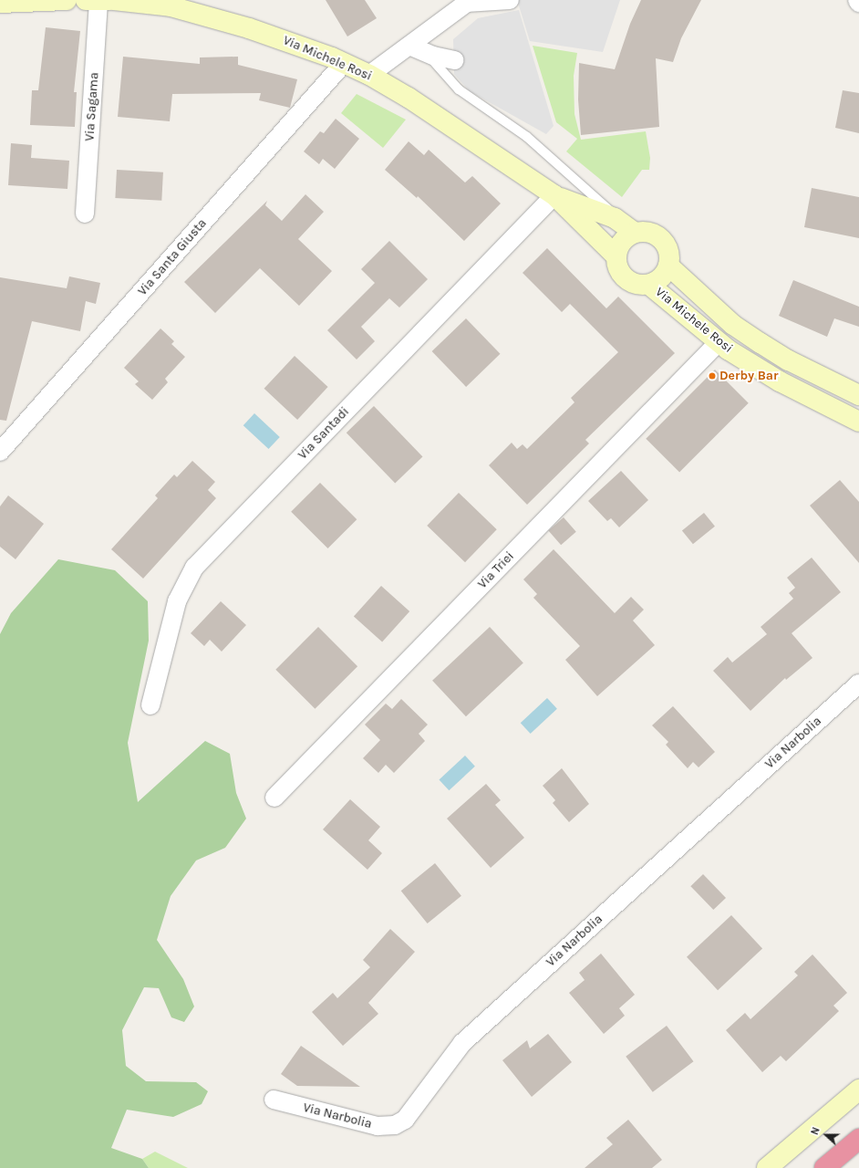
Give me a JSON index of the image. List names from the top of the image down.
{
  "streets": {
    "street": [
      "Via Michele Rosi",
      "Via Sagama",
      "Via Santa Giusta",
      "Via Santadi",
      "Via Triei",
      "Via Narbolia"
    ]
  },
  "crossings": [
    ["Via Michele Rosi", "Via Santa Giusta"],
    ["Via Michele Rosi", "Via Santadi"],
    ["Via Michele Rosi", "Via Triei"]
  ],
  "places": ["Derby Bar"],
  "north": "left"
}
